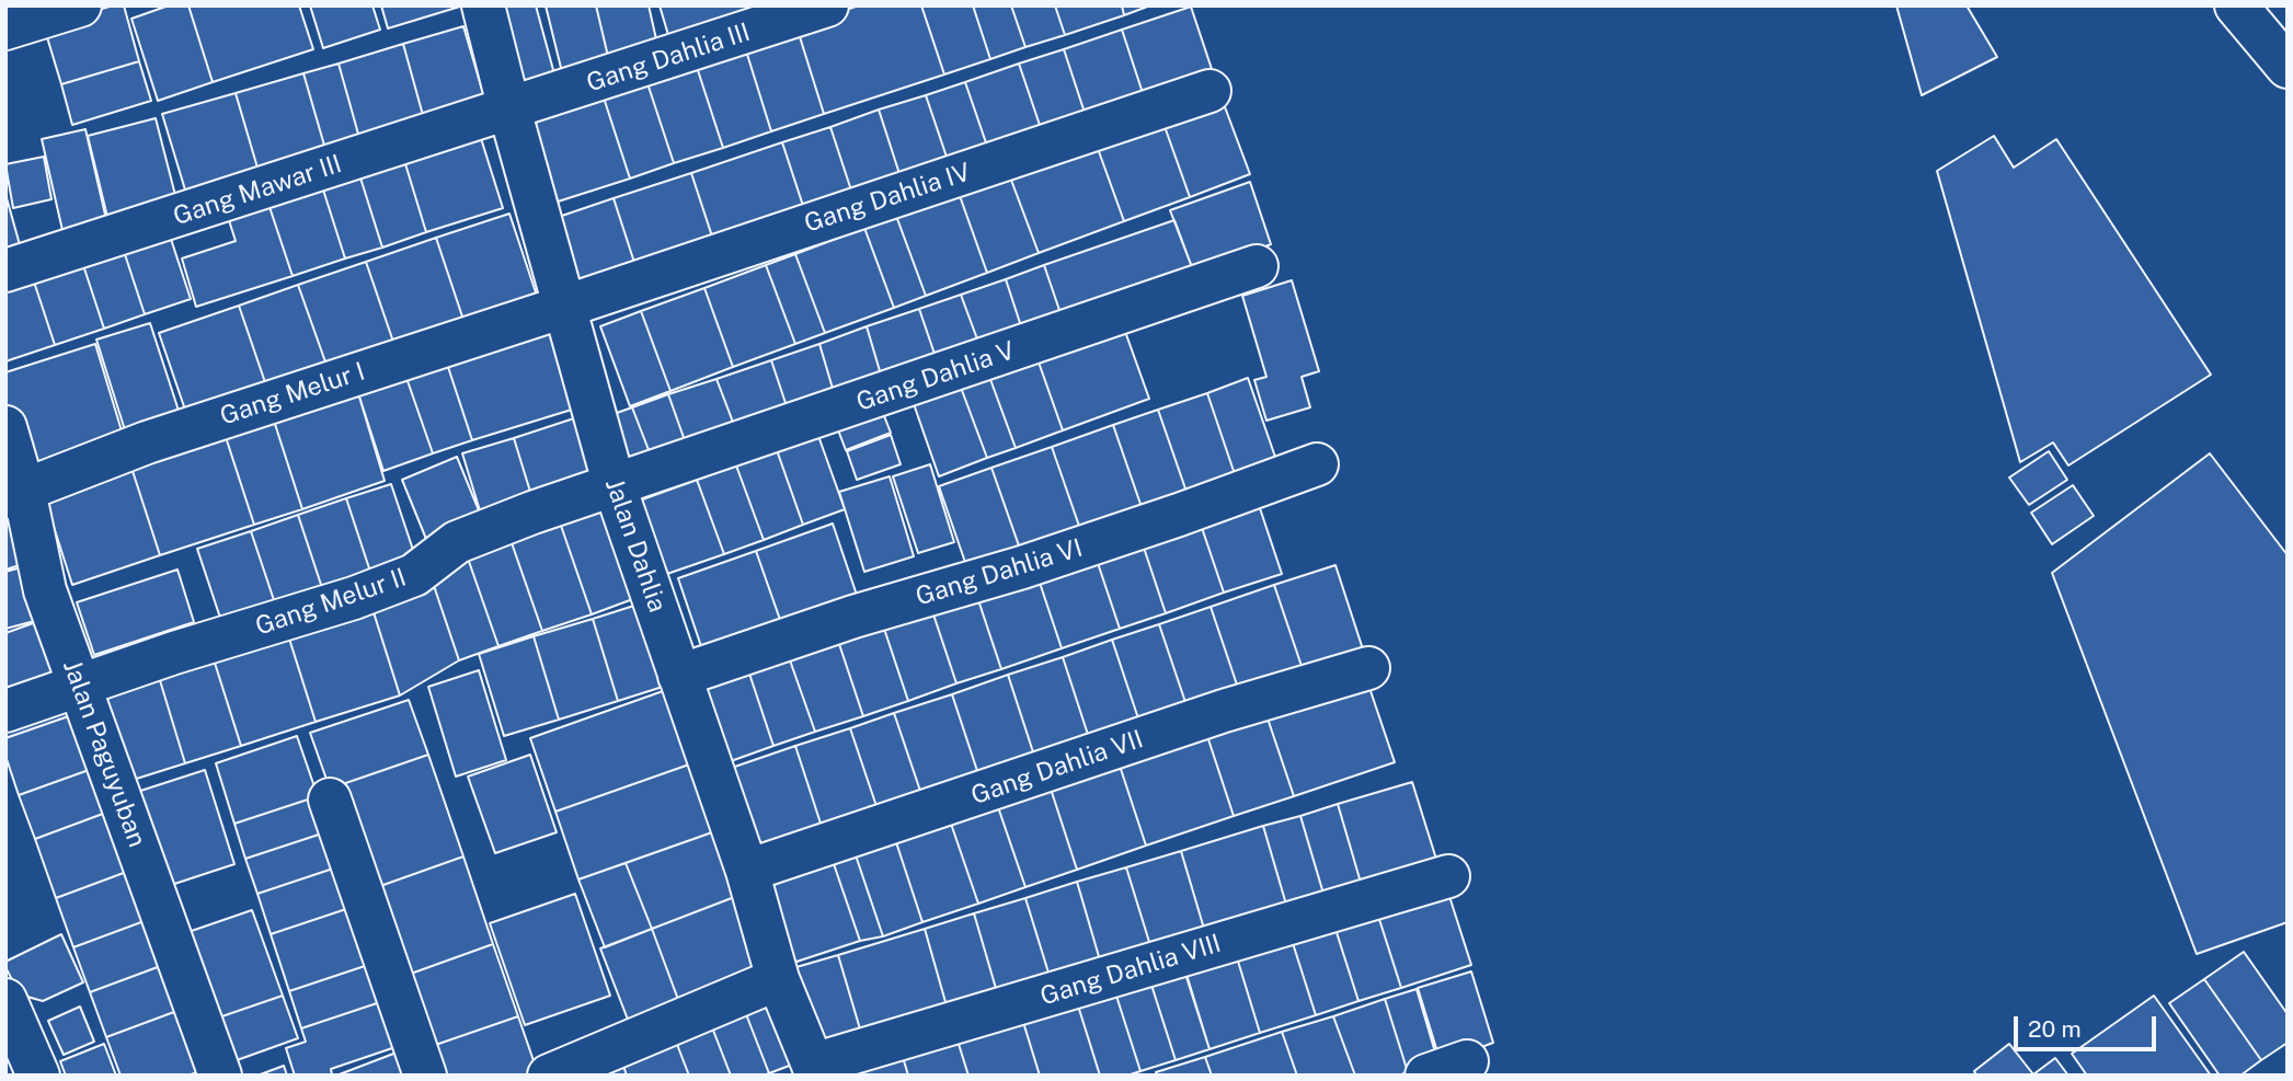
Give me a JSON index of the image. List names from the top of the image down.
{
  "streets": {
    "main road": [
      "Gang Dahlia III",
      "Gang Mawar III",
      "Gang Dahlia IV",
      "Gang Dahlia V",
      "Gang Melur I",
      "Jalan Dahlia",
      "Gang Dahlia VI",
      "Gang Melur II",
      "Jalan Paguyuban",
      "Gang Dahlia VII",
      "Gang Dahlia VIII"
    ]
  },
  "crossings": [
    ["Gang Dahlia III", "Gang Mawar III"],
    ["Gang Dahlia III", "Jalan Dahlia"],
    ["Gang Mawar III", "Jalan Dahlia"],
    ["Gang Dahlia IV", "Gang Melur I"],
    ["Gang Dahlia IV", "Jalan Dahlia"],
    ["Gang Dahlia V", "Jalan Dahlia"],
    ["Gang Dahlia V", "Gang Melur II"],
    ["Gang Melur I", "Jalan Dahlia"],
    ["Gang Melur I", "Jalan Paguyuban"],
    ["Jalan Dahlia", "Gang Dahlia VI"],
    ["Jalan Dahlia", "Gang Melur II"],
    ["Jalan Dahlia", "Gang Dahlia VII"],
    ["Jalan Dahlia", "Gang Dahlia VIII"],
    ["Gang Melur II", "Jalan Paguyuban"]
  ],
  "scale_bar": "20 m"
}
